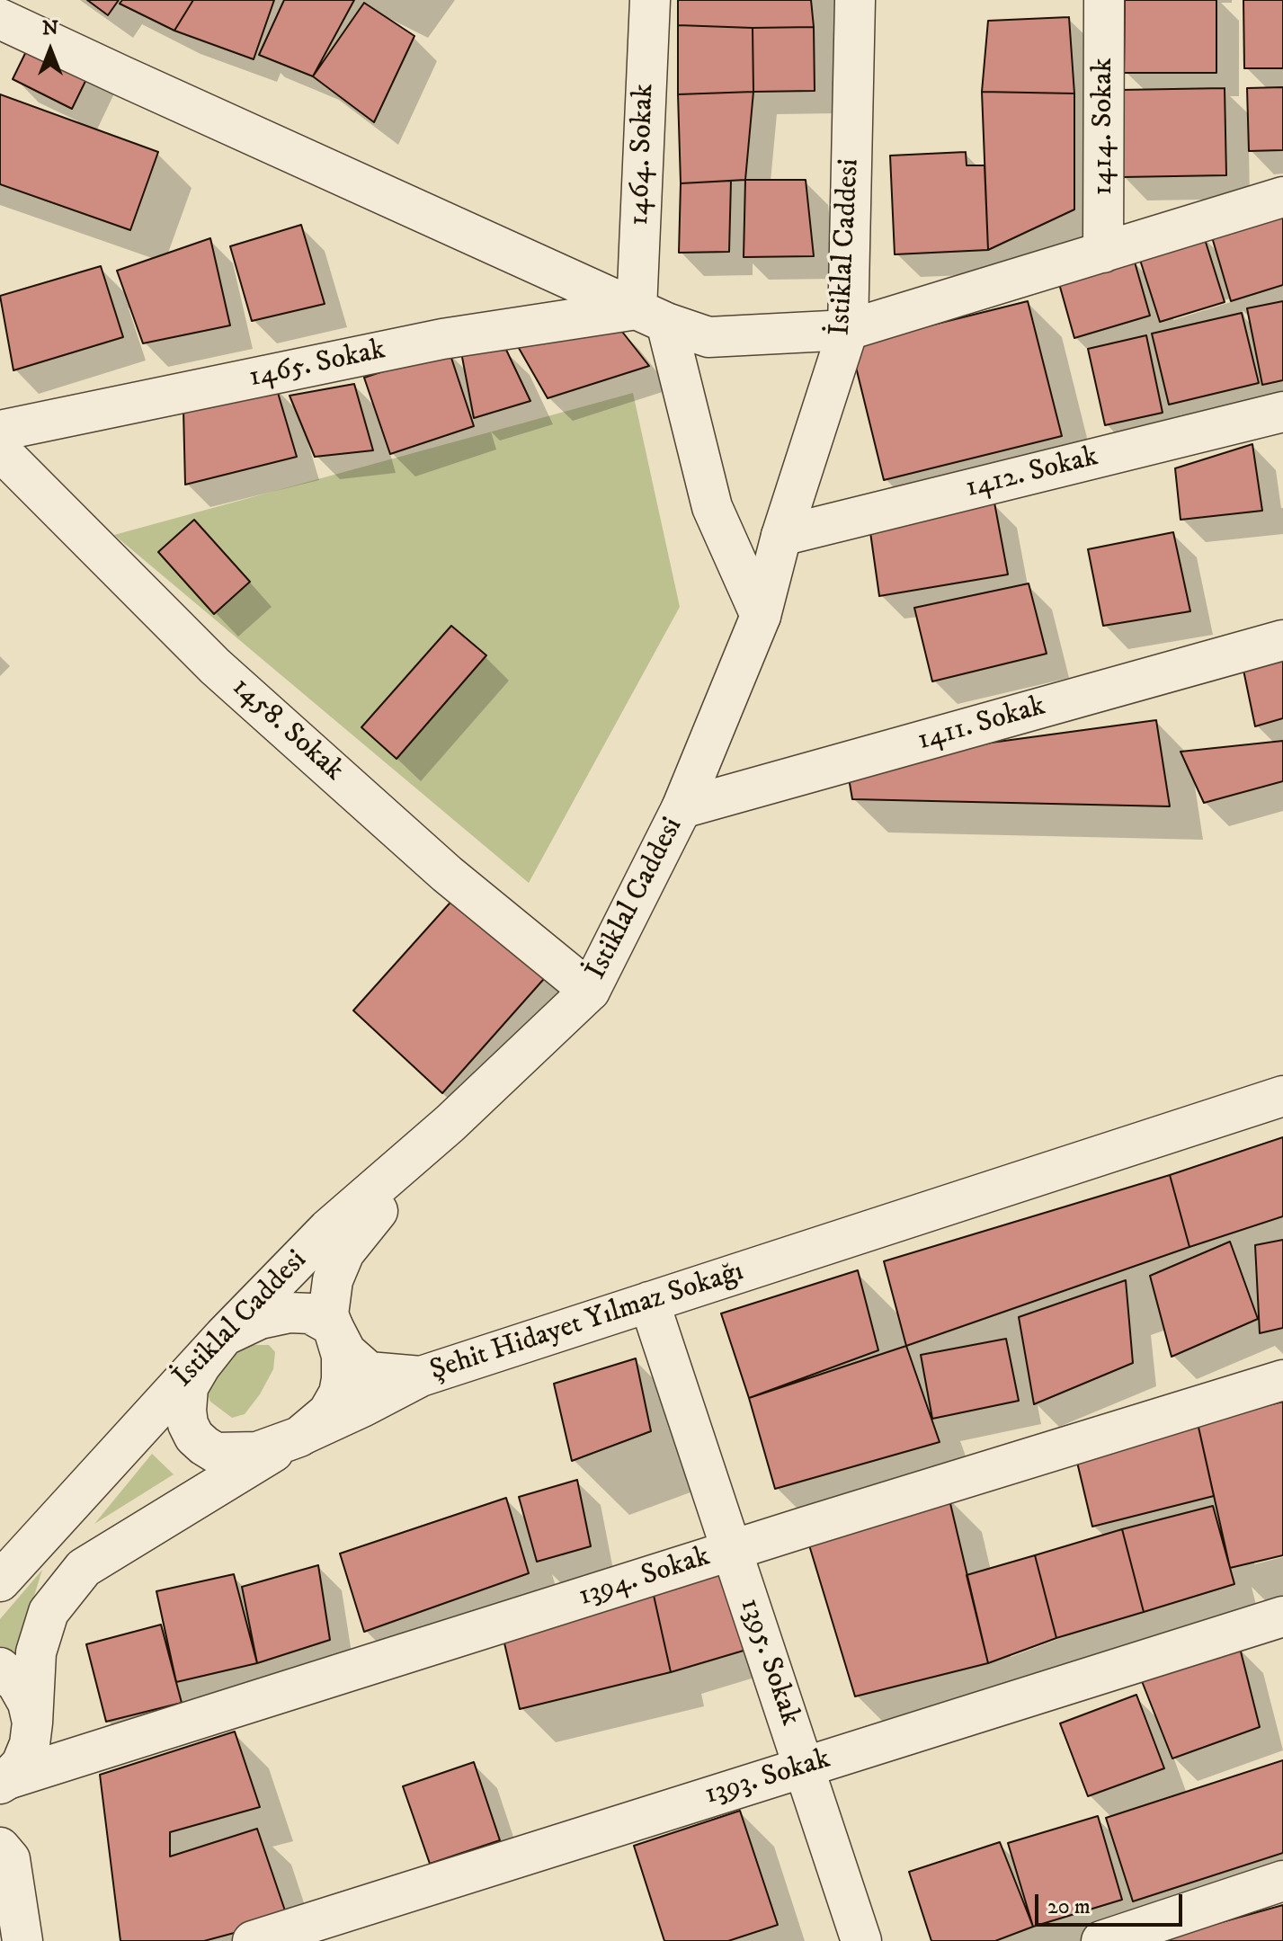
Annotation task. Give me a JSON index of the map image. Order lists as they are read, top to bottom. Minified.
{"streets":{"street":["1414. Sokak","1464. Sokak","İstiklal Caddesi","1465. Sokak","1412. Sokak","1411. Sokak","1458. Sokak","Şehit Hidayet Yılmaz Sokağı","1394. Sokak","1395. Sokak","1393. Sokak"]},"crossings":[["1464. Sokak","İstiklal Caddesi"],["1464. Sokak","1465. Sokak"],["İstiklal Caddesi","1412. Sokak"],["İstiklal Caddesi","1411. Sokak"],["İstiklal Caddesi","1458. Sokak"],["İstiklal Caddesi","Şehit Hidayet Yılmaz Sokağı"],["Şehit Hidayet Yılmaz Sokağı","1394. Sokak"],["Şehit Hidayet Yılmaz Sokağı","1395. Sokak"],["1394. Sokak","1395. Sokak"],["1395. Sokak","1393. Sokak"]],"scale_bar":"20 m","north":"top"}
